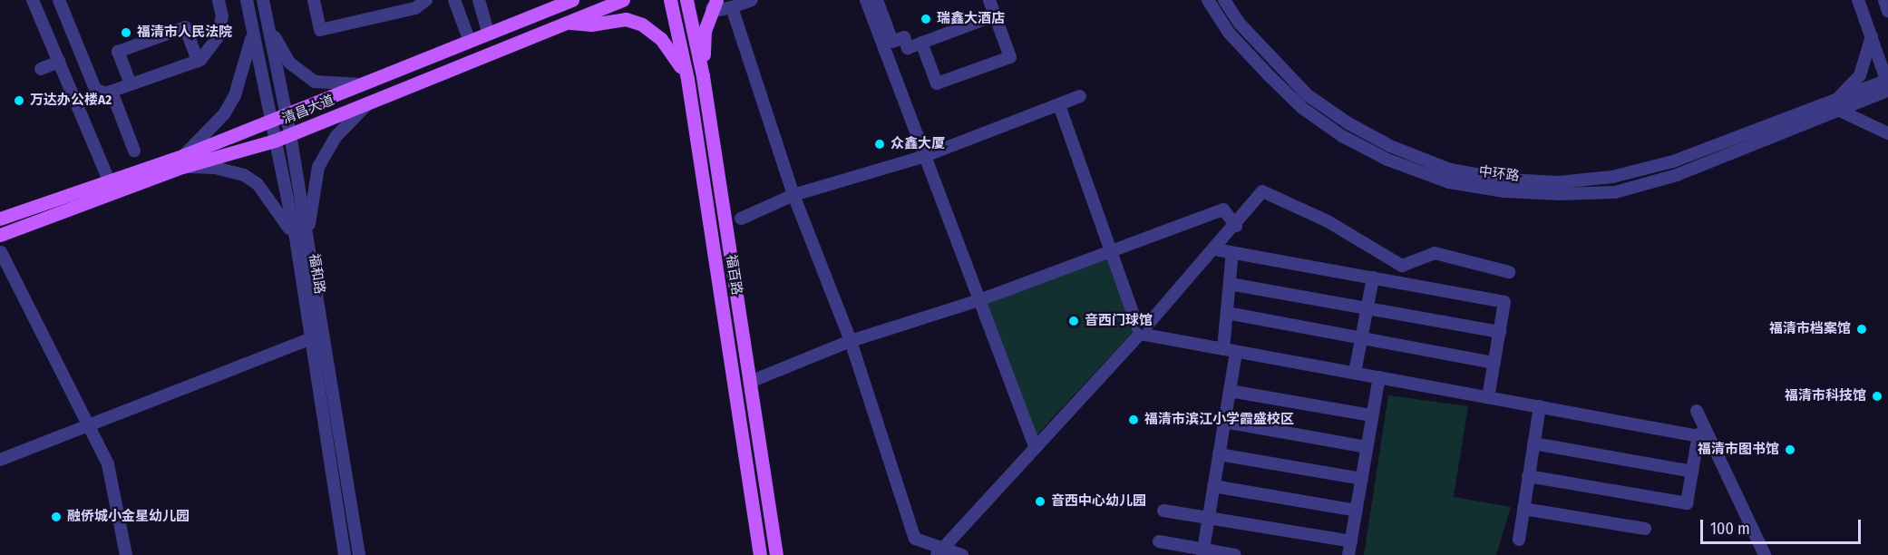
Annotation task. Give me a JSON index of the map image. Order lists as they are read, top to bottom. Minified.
{"streets":{"main road":["清昌大道","福百路"],"street":["中环路","福和路"]},"crossings":[["清昌大道","福和路"]],"places":["瑞鑫大酒店","福清市人民法院","万达办公楼A2","众鑫大厦","音西门球馆","福清市档案馆","福清市科技馆","福清市滨江小学霞盛校区","福清市图书馆","音西中心幼儿园","融侨城小金星幼儿园"],"scale_bar":"100 m"}
